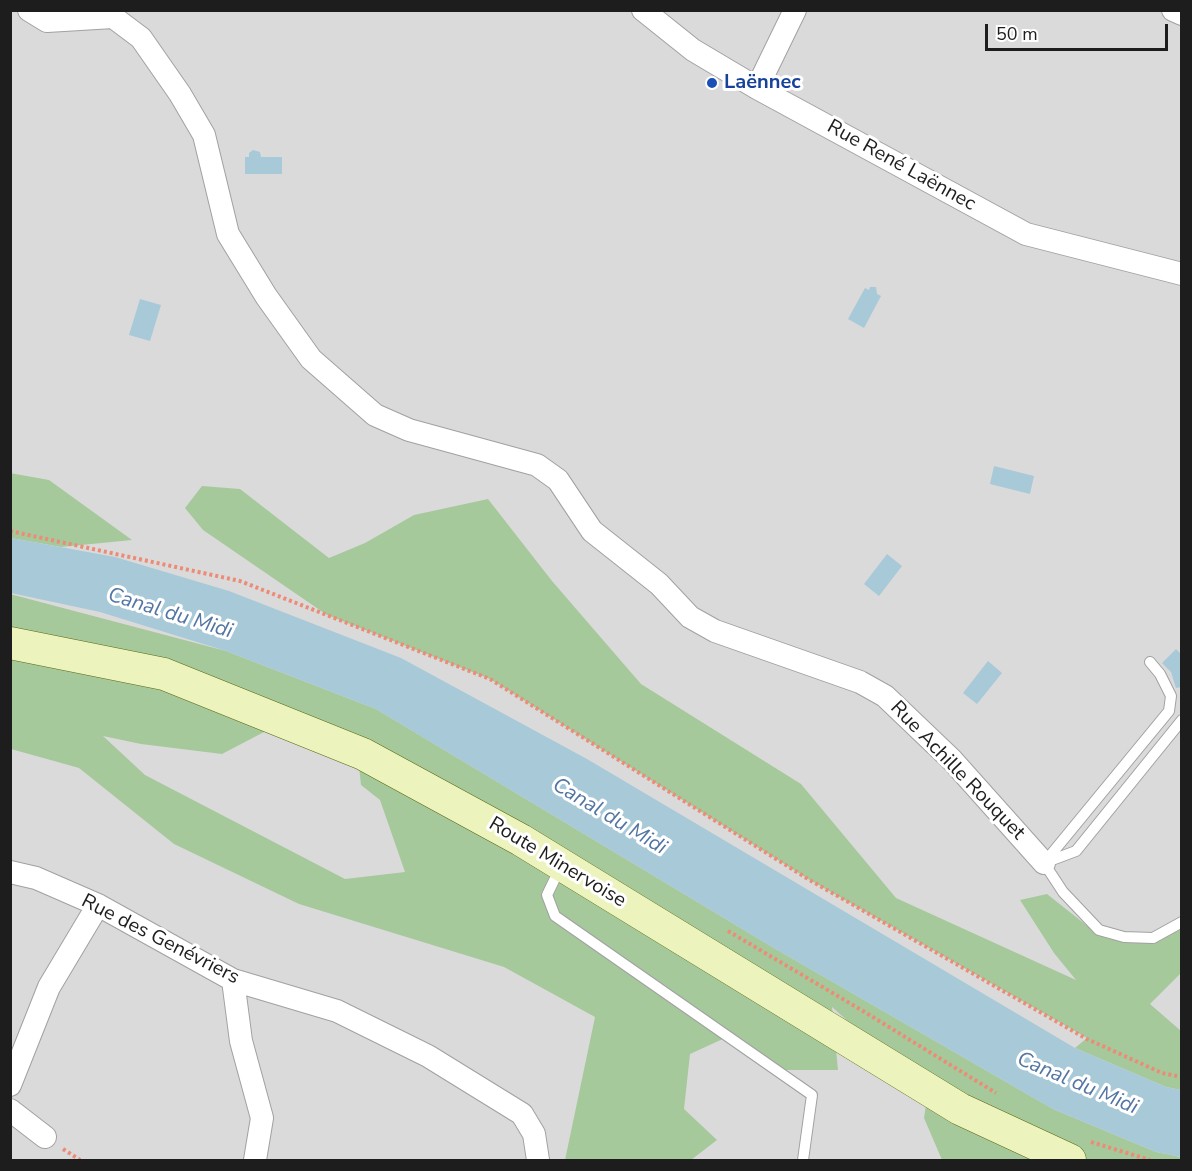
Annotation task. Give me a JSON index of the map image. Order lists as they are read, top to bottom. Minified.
{"streets":{"main road":["Route Minervoise"],"street":["Rue René Laënnec","Rue Achille Rouquet","Rue des Genévriers"]},"water":["Canal du Midi"],"places":["Laënnec"],"scale_bar":"50 m"}
